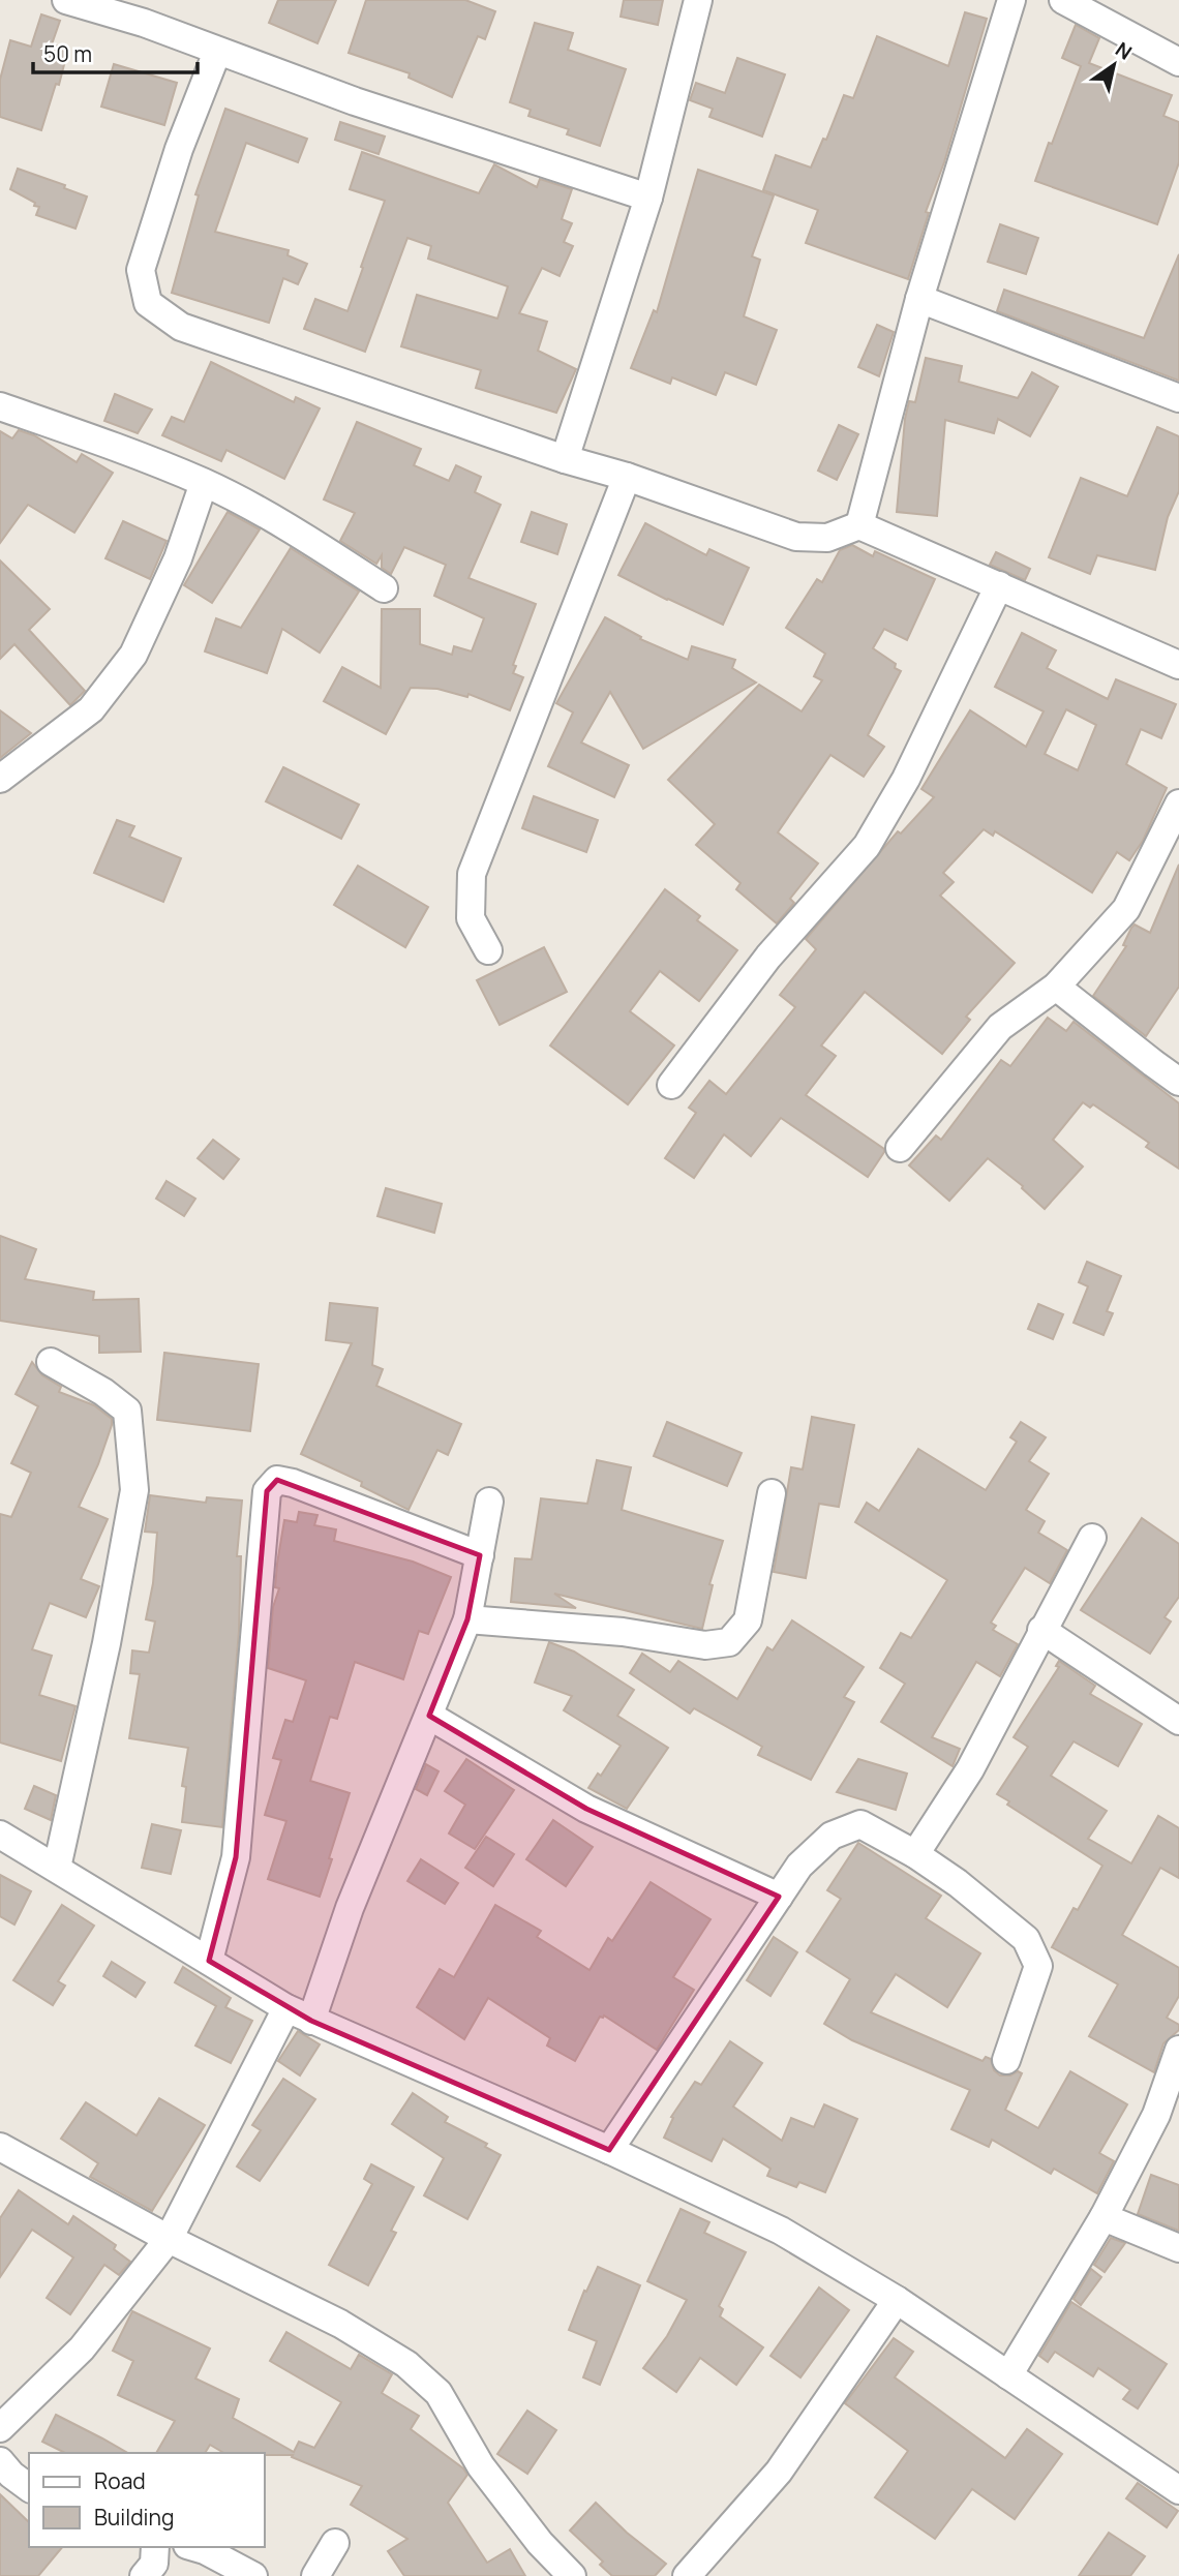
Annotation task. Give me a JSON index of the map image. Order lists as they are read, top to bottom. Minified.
{"legend":["Road","Building"],"scale_bar":"50 m","north":"top right"}
